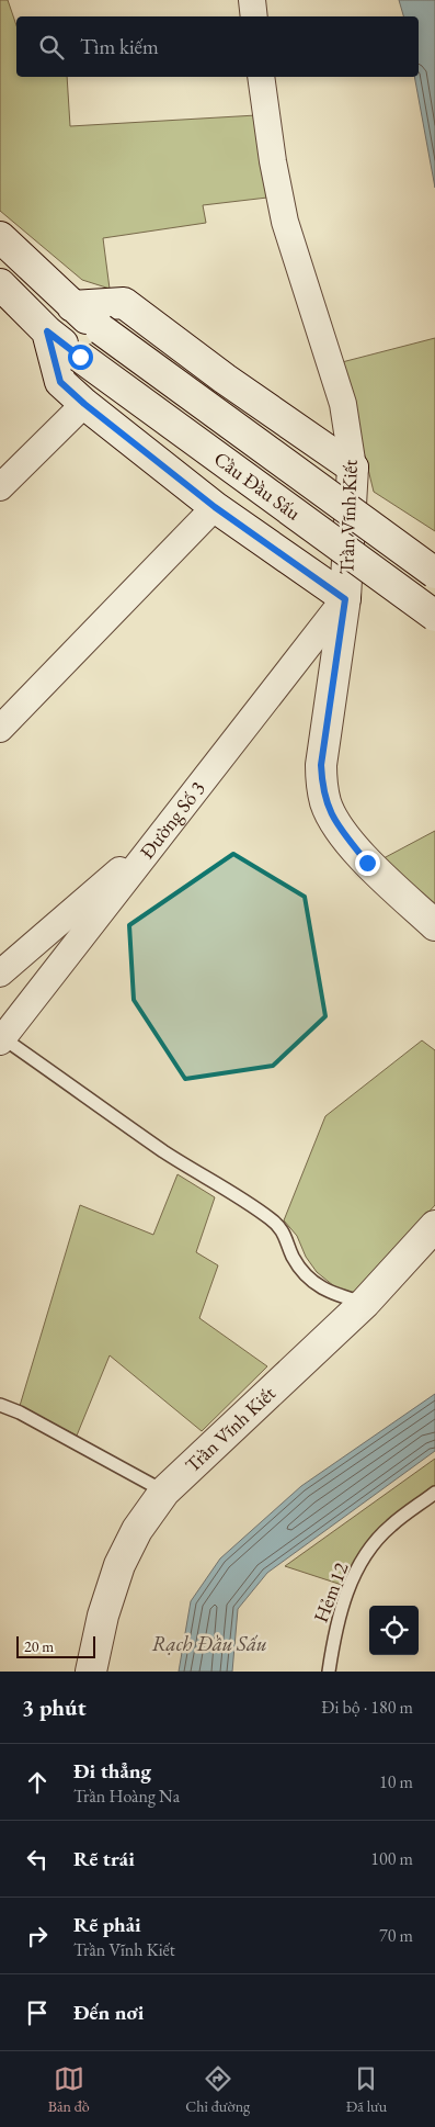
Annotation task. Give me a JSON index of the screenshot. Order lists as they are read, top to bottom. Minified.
{"streets":{"main road":["Cầu Đầu Sấu","Trần Vĩnh Kiết"],"street":["Đường Số 3"],"lane":["Hẻm 12"]},"crossings":[["Trần Vĩnh Kiết","Đường Số 3"]],"water":["Rạch Đầu Sấu"],"scale_bar":"20 m","page":{"search":"Tìm kiếm","scale":"20 m","heading":["3 phút","Đi bộ · 180 m"],"list":[["Đi thẳng","Trần Hoàng Na","10 m"],["Rẽ trái","100 m"],["Rẽ phải","Trần Vĩnh Kiết","70 m"],"Đến nơi"],"nav":["Bản đồ","Chỉ đường","Đã lưu"]}}
